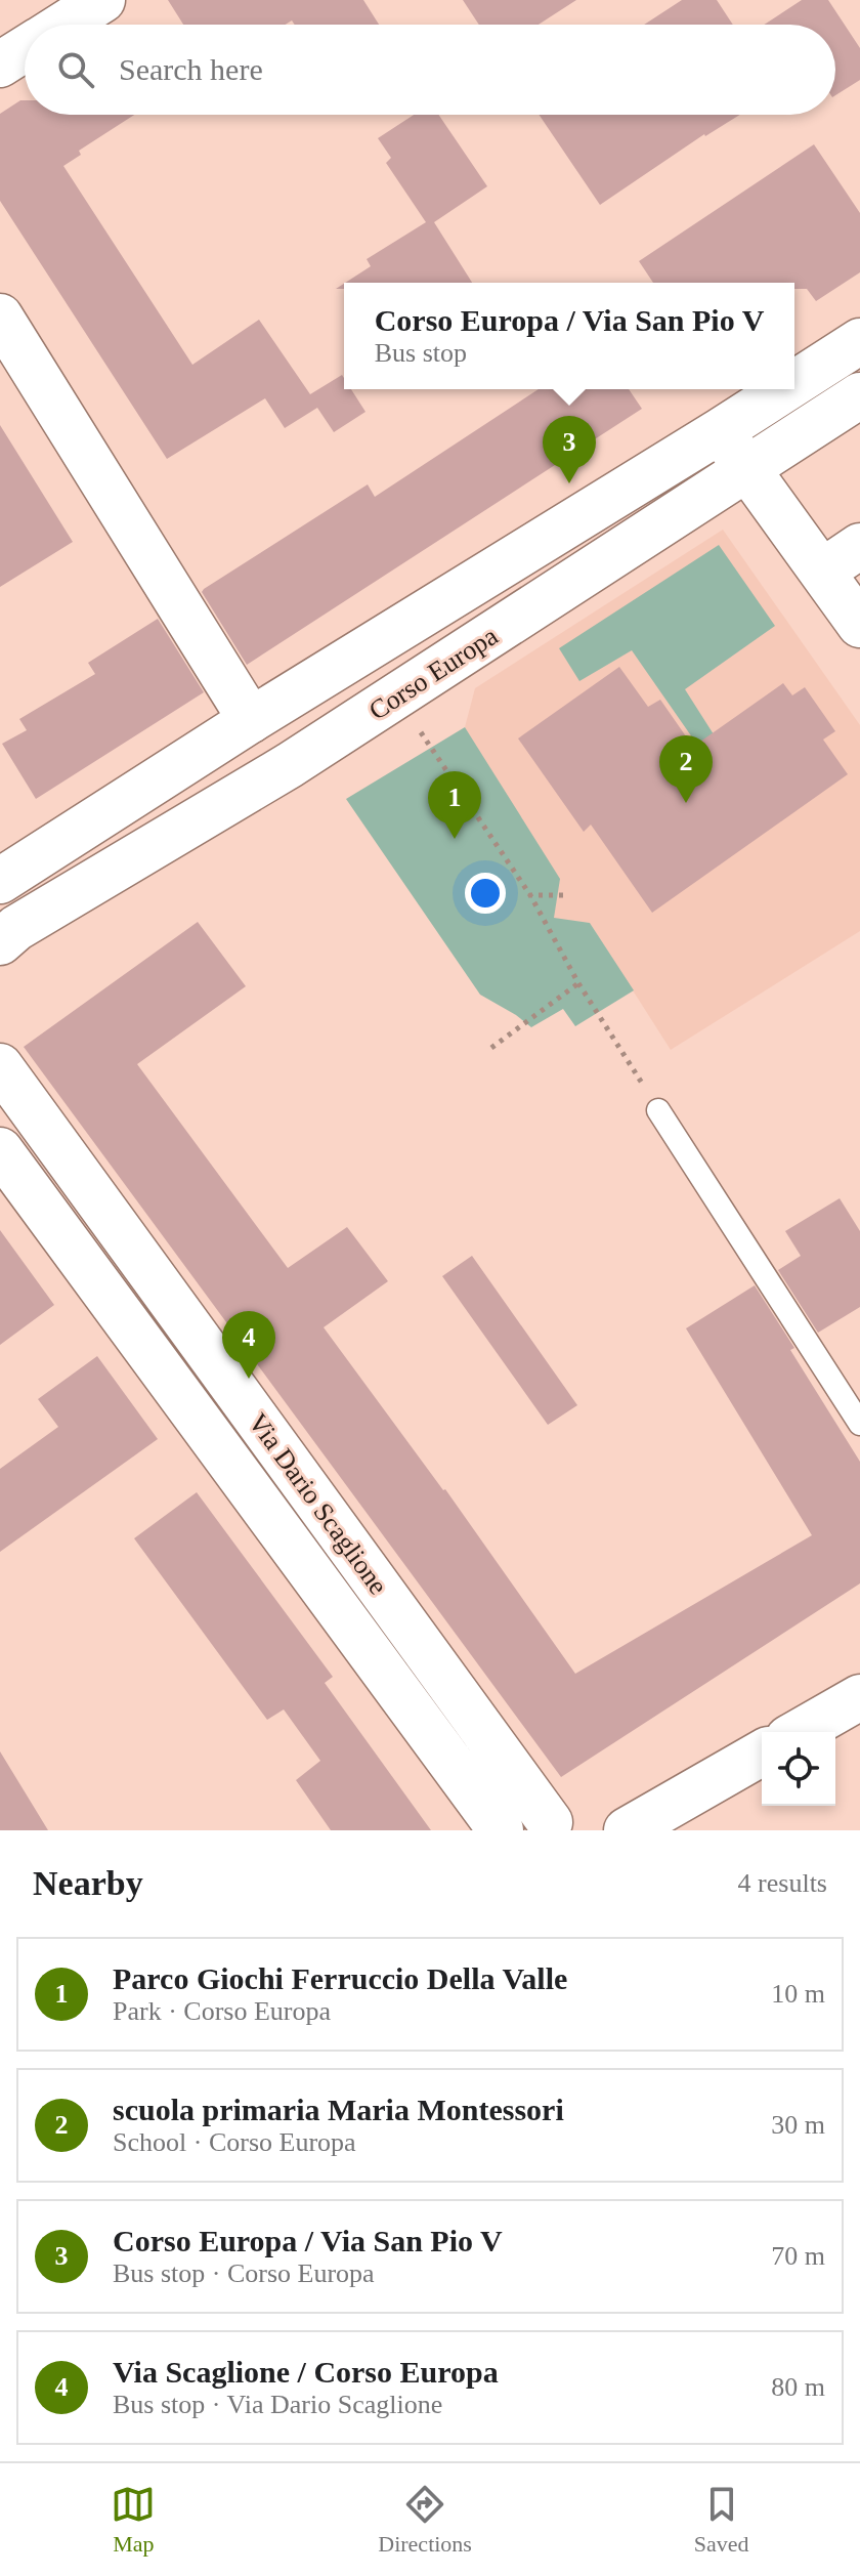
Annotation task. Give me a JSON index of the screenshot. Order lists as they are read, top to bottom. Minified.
{"streets":{"street":["Corso Europa","Via Dario Scaglione"]},"page":{"search":"Search here","popup":["Corso Europa / Via San Pio V","Bus stop"],"pins":["3","2","1","4"],"heading":["Nearby","4 results"],"list":[{"mark":"1","name":"Parco Giochi Ferruccio Della Valle","note":"Park · Corso Europa","value":"10 m"},{"mark":"2","name":"scuola primaria Maria Montessori","note":"School · Corso Europa","value":"30 m"},{"mark":"3","name":"Corso Europa / Via San Pio V","note":"Bus stop · Corso Europa","value":"70 m"},{"mark":"4","name":"Via Scaglione / Corso Europa","note":"Bus stop · Via Dario Scaglione","value":"80 m"}],"nav":["Map","Directions","Saved"]}}
